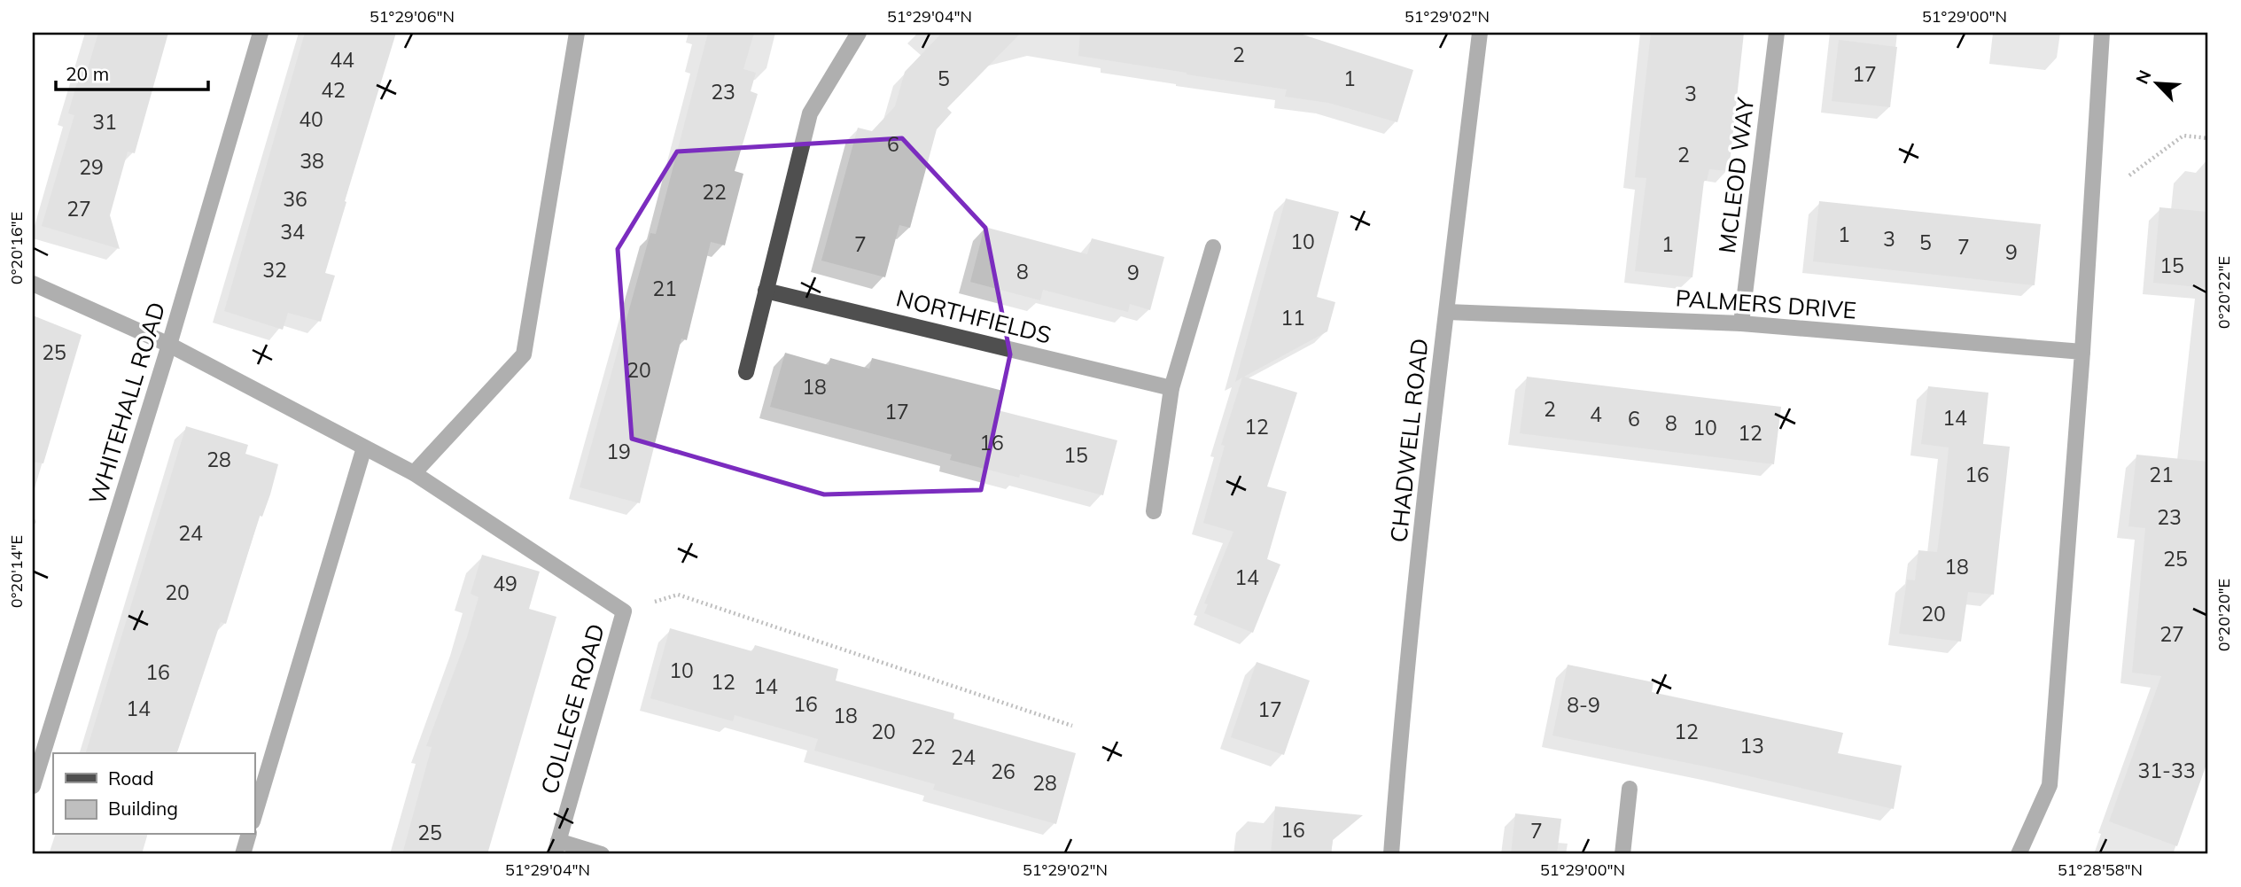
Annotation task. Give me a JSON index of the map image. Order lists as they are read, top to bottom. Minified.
{"streets":{"street":["MCLEOD WAY","PALMERS DRIVE","NORTHFIELDS","WHITEHALL ROAD","CHADWELL ROAD","COLLEGE ROAD"]},"crossings":[["MCLEOD WAY","PALMERS DRIVE"],["PALMERS DRIVE","CHADWELL ROAD"]],"house_numbers":["2","44","17","5","1","42","23","3","40","31","6","2","38","29","22","36","27","34","1","3","10","5","7","1","7","9","15","32","8","9","21","11","25","20","18","2","17","4","14","6","8","12","10","12","16","19","15","28","16","21","23","24","25","18","14","49","20","20","27","10","16","12","14","16","8-9","14","17","18","20","12","13","22","24","31-33","26","28","16","7","25"],"legend":["Road","Building"],"scale_bar":"20 m","north":"top left","coordinates":["51°29'06\"N","51°29'04\"N","51°29'02\"N","51°29'00\"N","0°20'16\"E","0°20'22\"E","0°20'14\"E","0°20'20\"E","51°28'58\"N"]}
